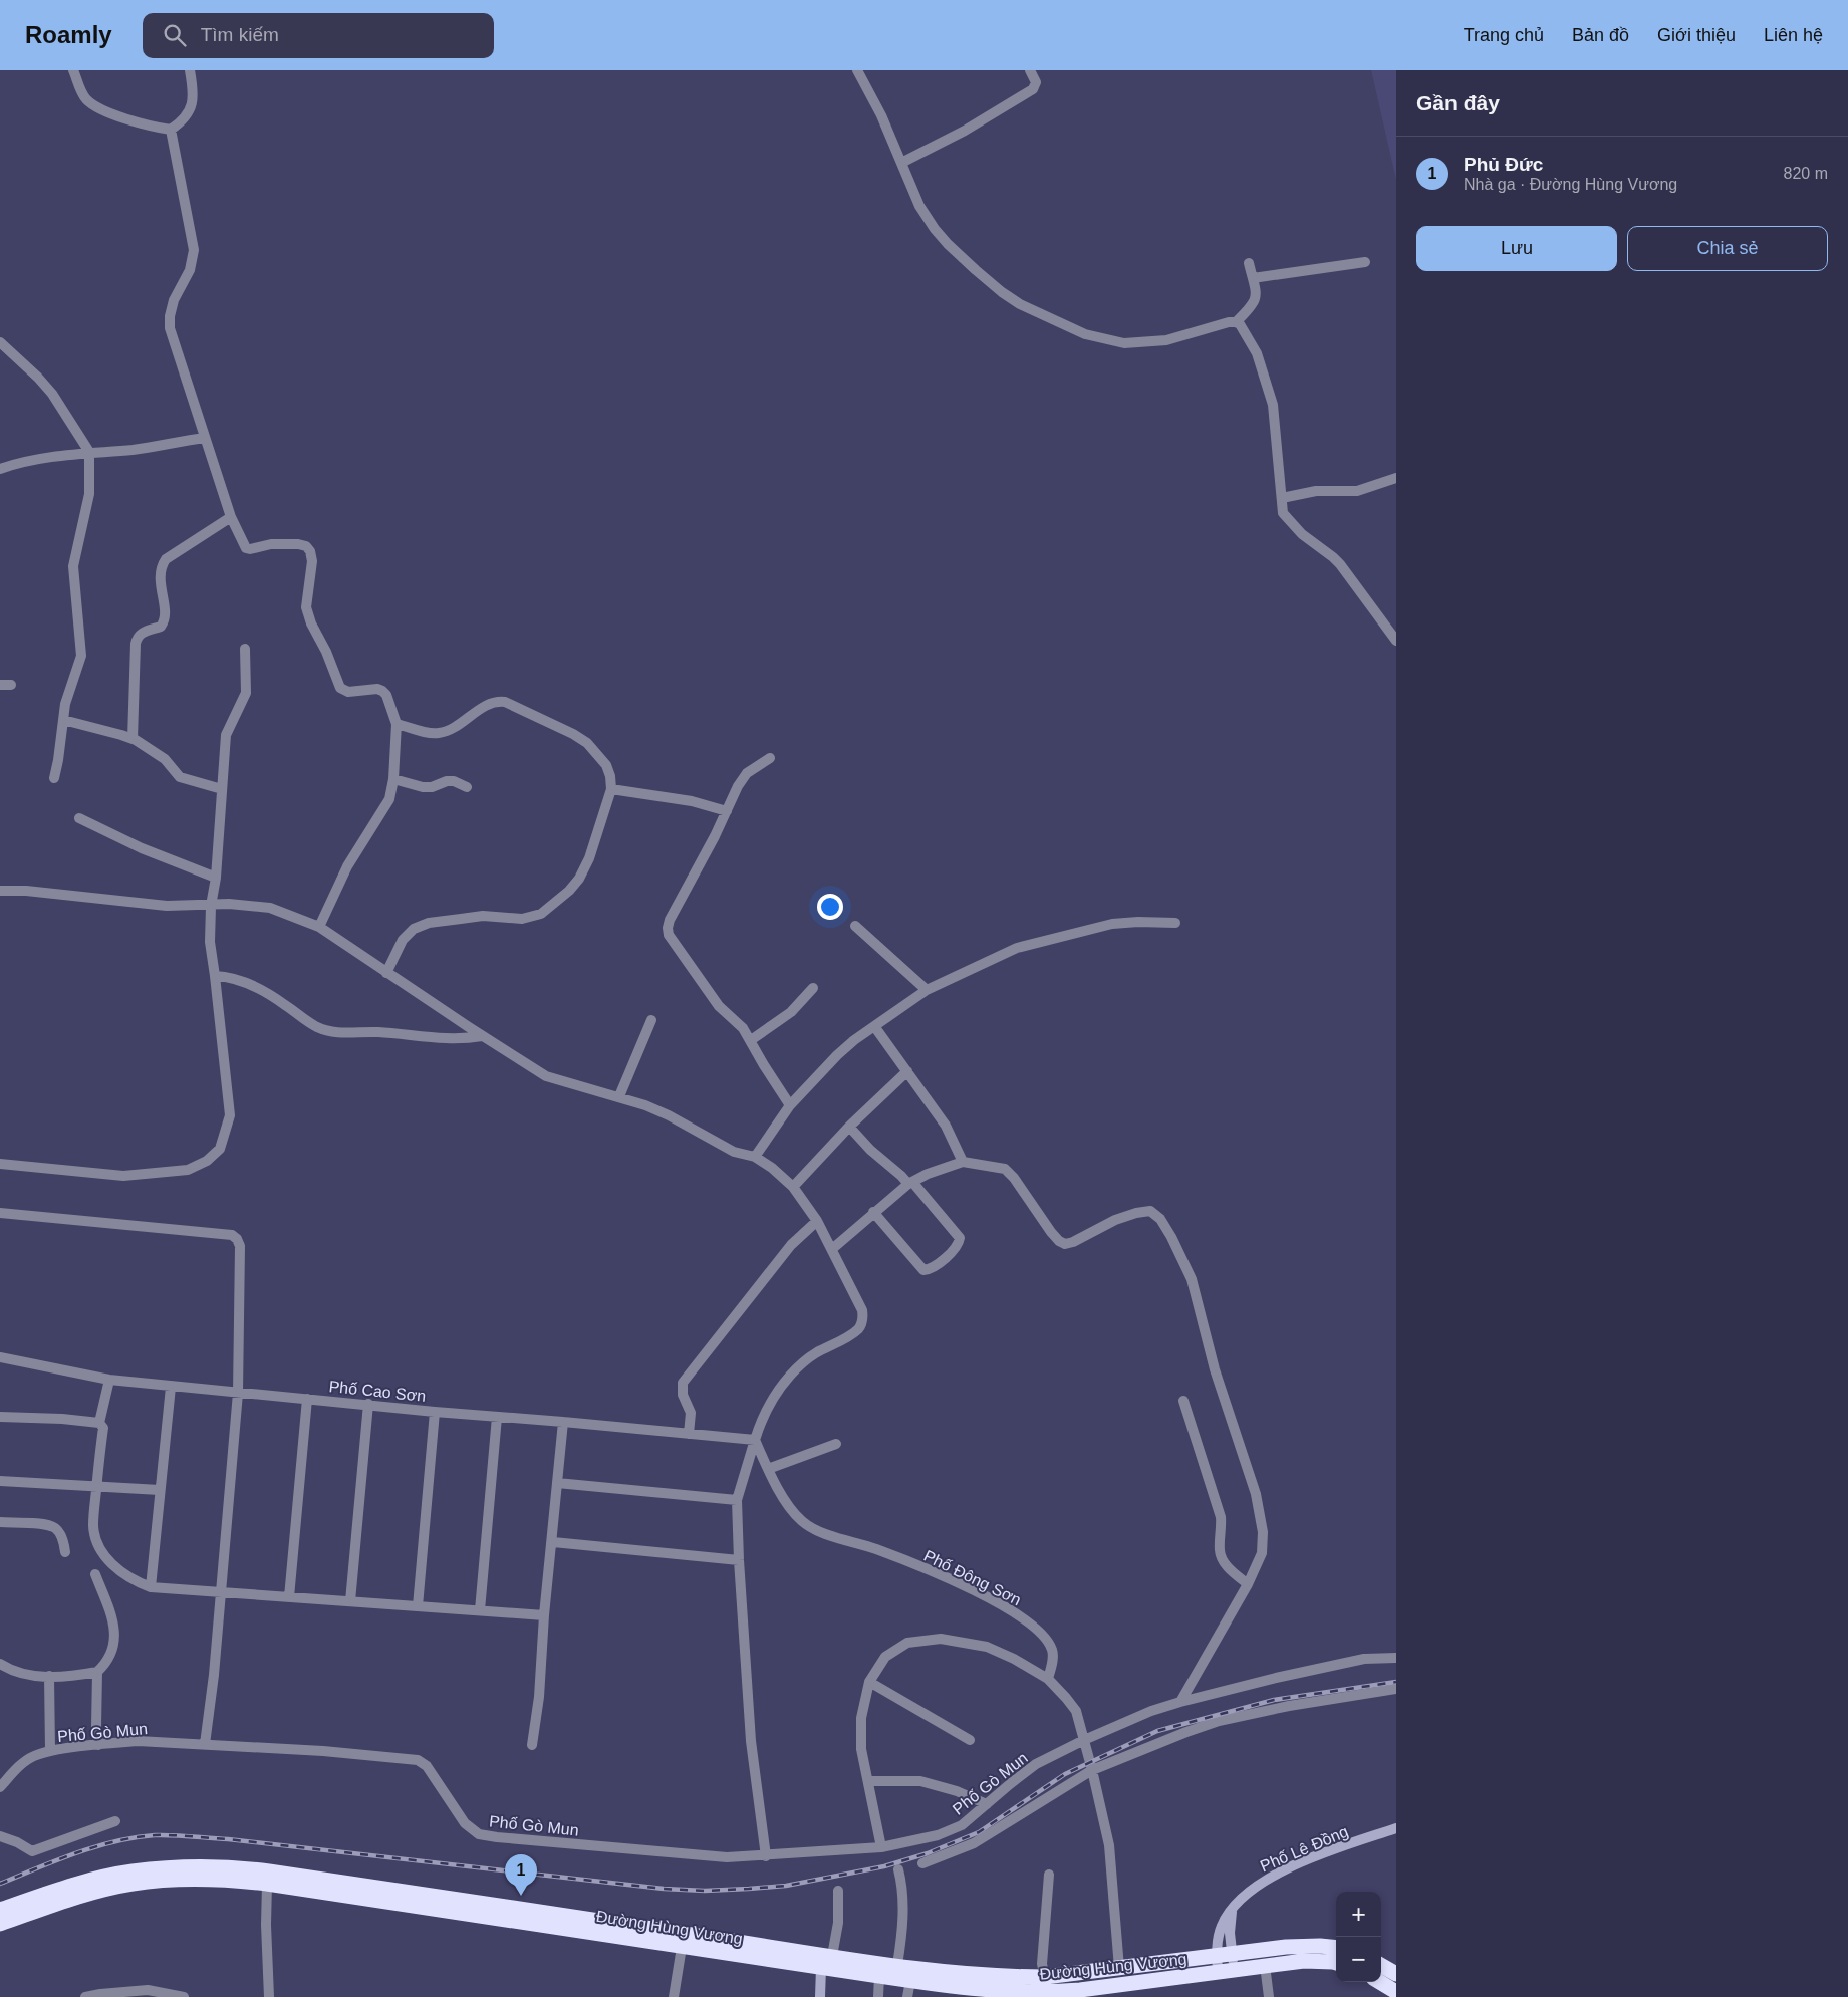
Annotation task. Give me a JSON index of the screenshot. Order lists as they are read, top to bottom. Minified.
{"streets":{"highway":["Đường Hùng Vương"],"street":["Phố Cao Sơn","Phố Đông Sơn","Phố Gò Mun","Phố Lê Đồng"]},"crossings":[["Phố Cao Sơn","Phố Đông Sơn"],["Phố Lê Đồng","Đường Hùng Vương"]],"page":{"header":"Roamly","search":"Tìm kiếm","nav":["Trang chủ","Bản đồ","Giới thiệu","Liên hệ"],"heading":"Gần đây","list":[{"mark":"1","name":"Phủ Đức","note":"Nhà ga · Đường Hùng Vương","value":"820 m"}],"buttons":["Lưu","Chia sẻ"],"pins":"1","map_buttons":["+","−"]}}
